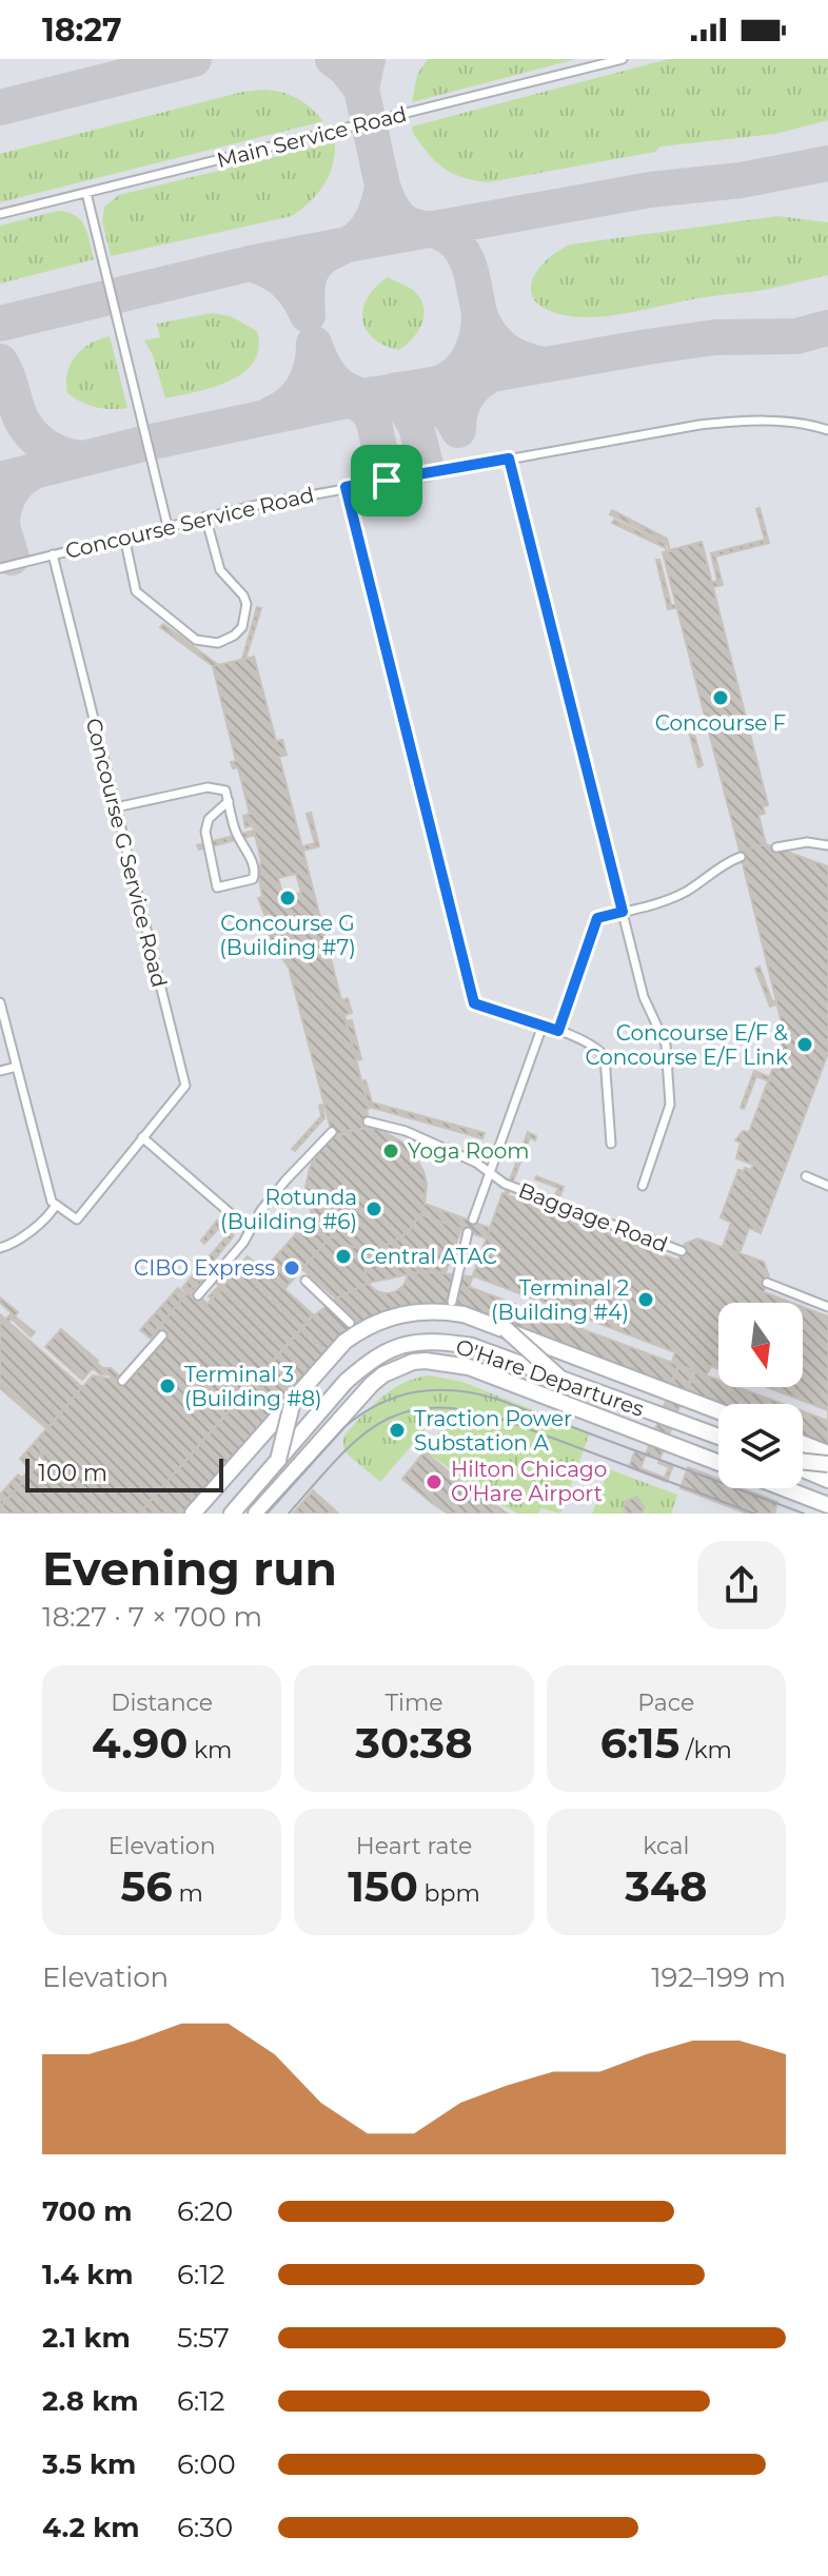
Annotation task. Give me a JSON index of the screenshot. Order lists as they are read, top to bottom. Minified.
{"streets":{"street":["O'Hare Departures"],"lane":["Main Service Road","Concourse Service Road","Concourse G Service Road","Baggage Road"]},"crossings":[["Concourse Service Road","Concourse G Service Road"]],"places":["Concourse F","Concourse G (Building #7)","Concourse E/F & Concourse E/F Link","Yoga Room","Rotunda (Building #6)","Central ATAC","CIBO Express","Terminal 2 (Building #4)","Terminal 3 (Building #8)","Traction Power Substation A","Hilton Chicago O'Hare Airport"],"scale_bar":"100 m","north":"bottom","page":{"status":"18:27","scale":"100 m","heading":["Evening run","18:27 · 7 × 700 m"],"stats":[["Distance","4.90 km"],["Time","30:38"],["Pace","6:15 /km"],["Elevation","56 m"],["Heart rate","150 bpm"],["kcal","348"]],"chart":["Elevation","192–199 m"],"list":[{"name":"700 m","note":"6:20"},{"name":"1.4 km","note":"6:12"},{"name":"2.1 km","note":"5:57"},{"name":"2.8 km","note":"6:12"},{"name":"3.5 km","note":"6:00"},{"name":"4.2 km","note":"6:30"}]}}
